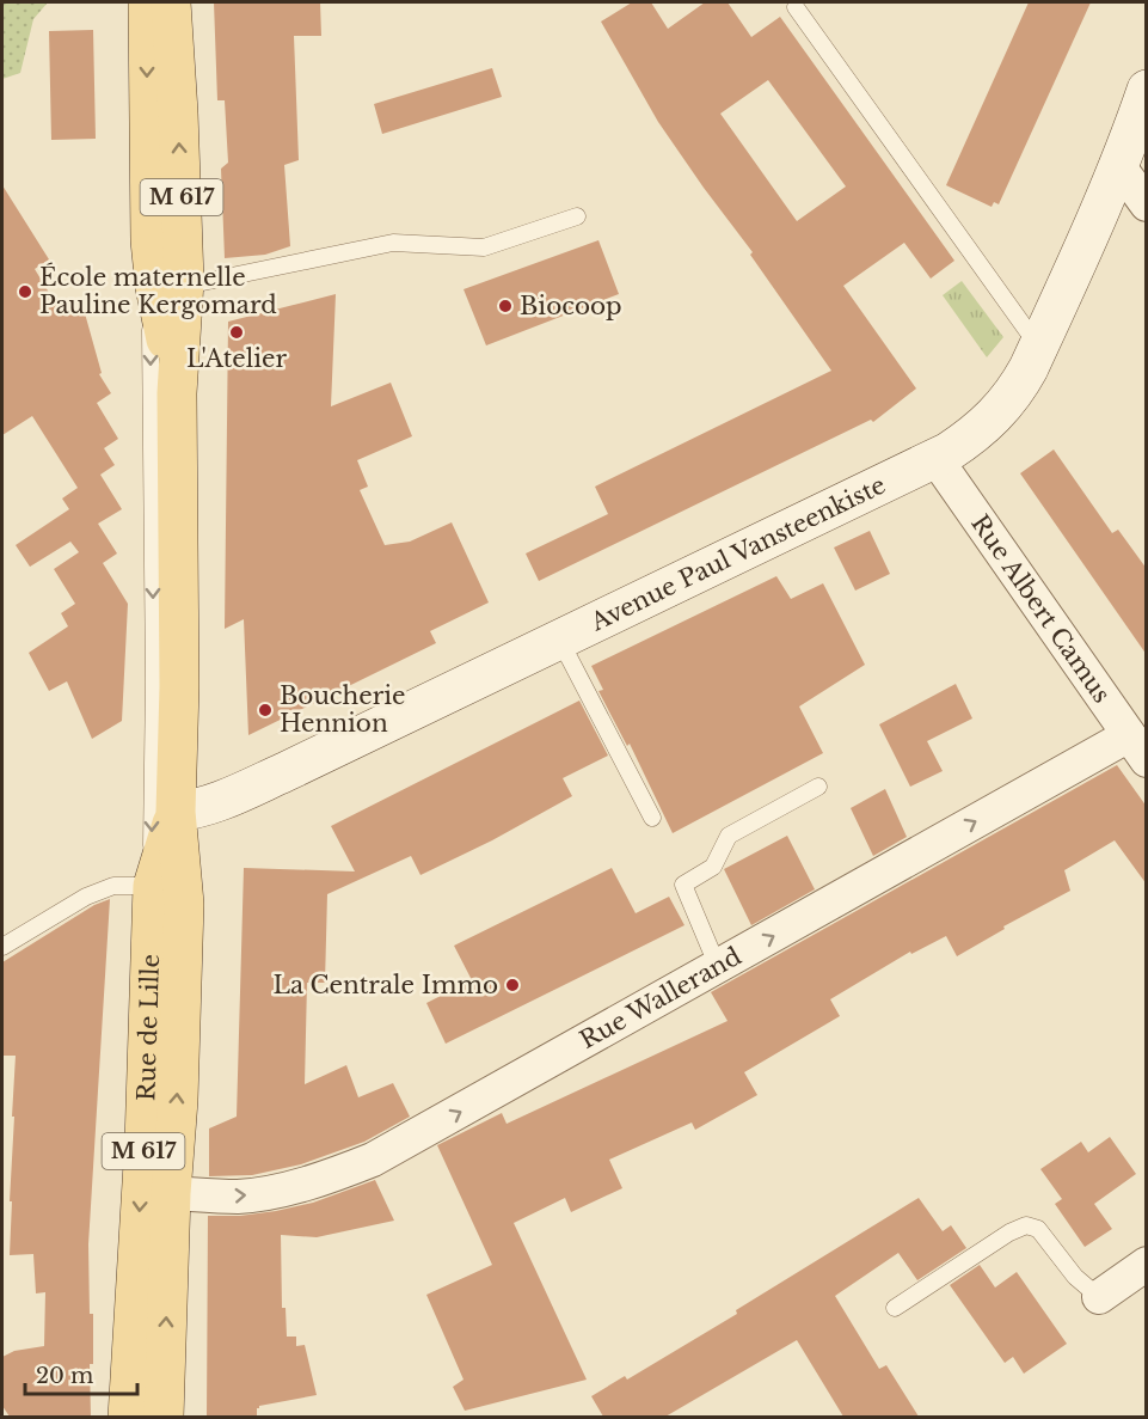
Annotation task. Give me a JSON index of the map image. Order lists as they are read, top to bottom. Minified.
{"streets":{"main road":["M 617","Rue de Lille"],"street":["Avenue Paul Vansteenkiste","Rue Albert Camus","Rue Wallerand"]},"crossings":[["Avenue Paul Vansteenkiste","Rue Albert Camus"],["Avenue Paul Vansteenkiste","Rue de Lille"],["Rue Albert Camus","Rue Wallerand"],["Rue Wallerand","Rue de Lille"]],"one_way":["Rue Wallerand"],"places":["École maternelle Pauline Kergomard","Biocoop","L'Atelier","Boucherie Hennion","La Centrale Immo"],"scale_bar":"20 m"}
